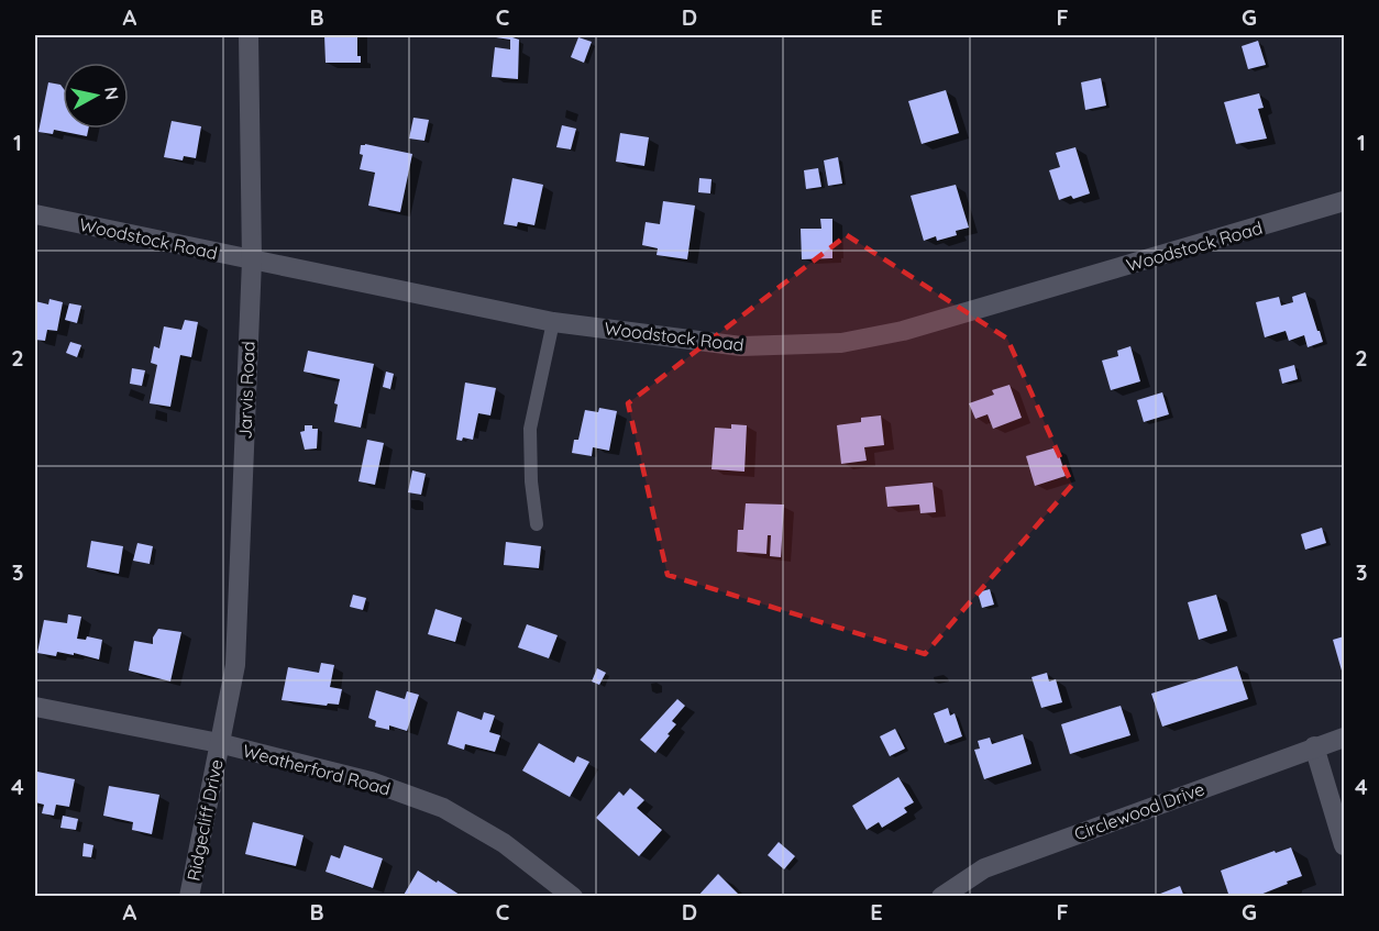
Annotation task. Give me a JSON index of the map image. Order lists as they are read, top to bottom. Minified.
{"streets":{"street":["Woodstock Road","Jarvis Road","Weatherford Road","Circlewood Drive","Ridgecliff Drive"]},"crossings":[["Woodstock Road","Jarvis Road"],["Jarvis Road","Weatherford Road"],["Jarvis Road","Ridgecliff Drive"],["Weatherford Road","Ridgecliff Drive"]],"north":"right","grid":{"columns":["A","B","C","D","E","F","G"],"rows":["1","2","3","4"]}}
